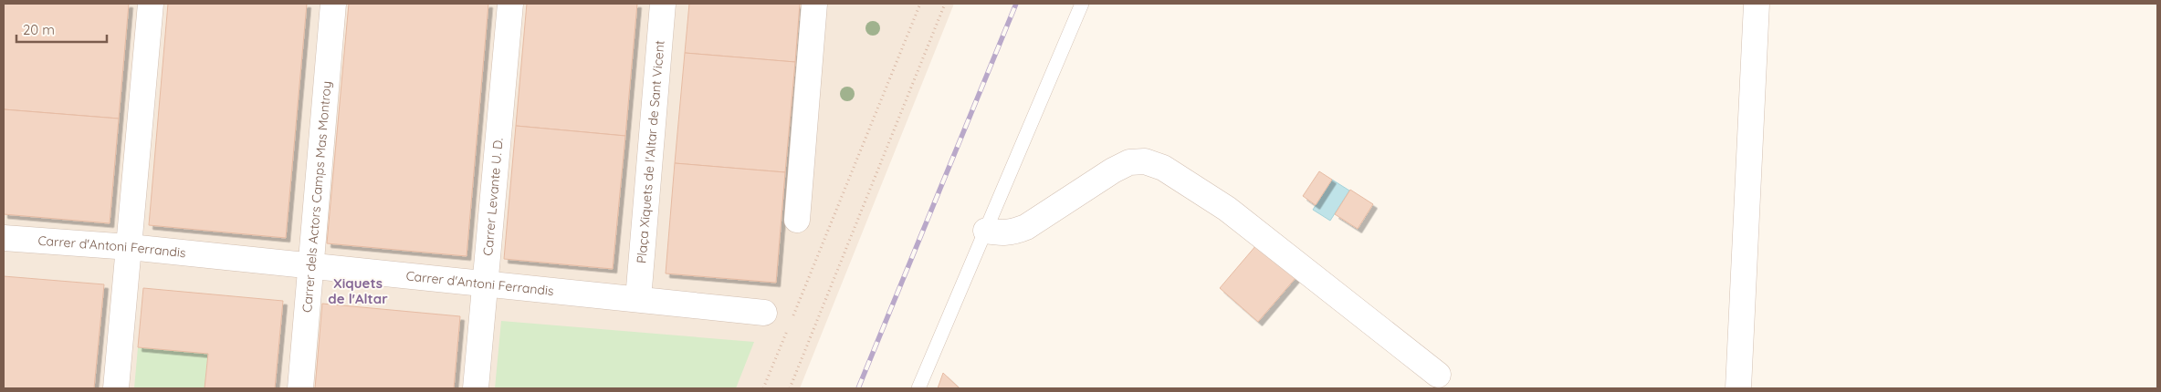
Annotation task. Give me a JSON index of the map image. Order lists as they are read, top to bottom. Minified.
{"streets":{"street":["Plaça Xiquets de l'Altar de Sant Vicent","Carrer dels Actors Camps Mas Montroy","Carrer Levante U. D.","Carrer d'Antoni Ferrandis"]},"crossings":[["Plaça Xiquets de l'Altar de Sant Vicent","Carrer d'Antoni Ferrandis"],["Carrer dels Actors Camps Mas Montroy","Carrer d'Antoni Ferrandis"],["Carrer Levante U. D.","Carrer d'Antoni Ferrandis"]],"districts":["Xiquets de l'Altar"],"scale_bar":"20 m"}
